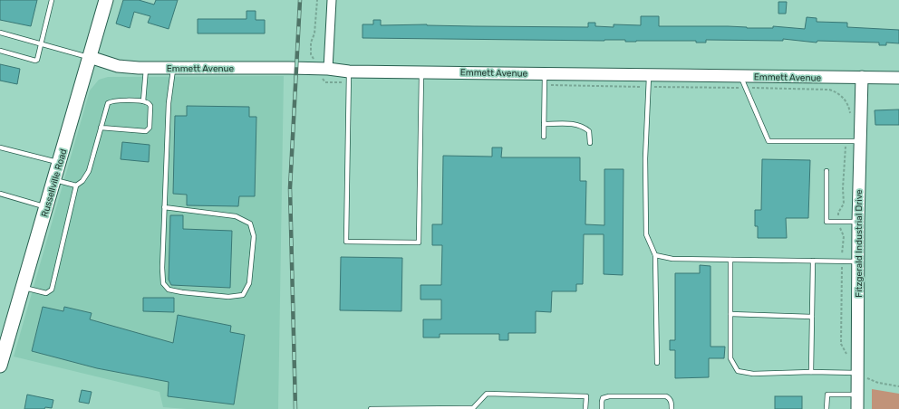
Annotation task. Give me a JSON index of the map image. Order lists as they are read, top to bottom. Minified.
{"streets":{"main road":["Russellville Road"],"street":["Emmett Avenue","Fitzgerald Industrial Drive"]},"crossings":[["Emmett Avenue","Russellville Road"],["Emmett Avenue","Fitzgerald Industrial Drive"]]}
